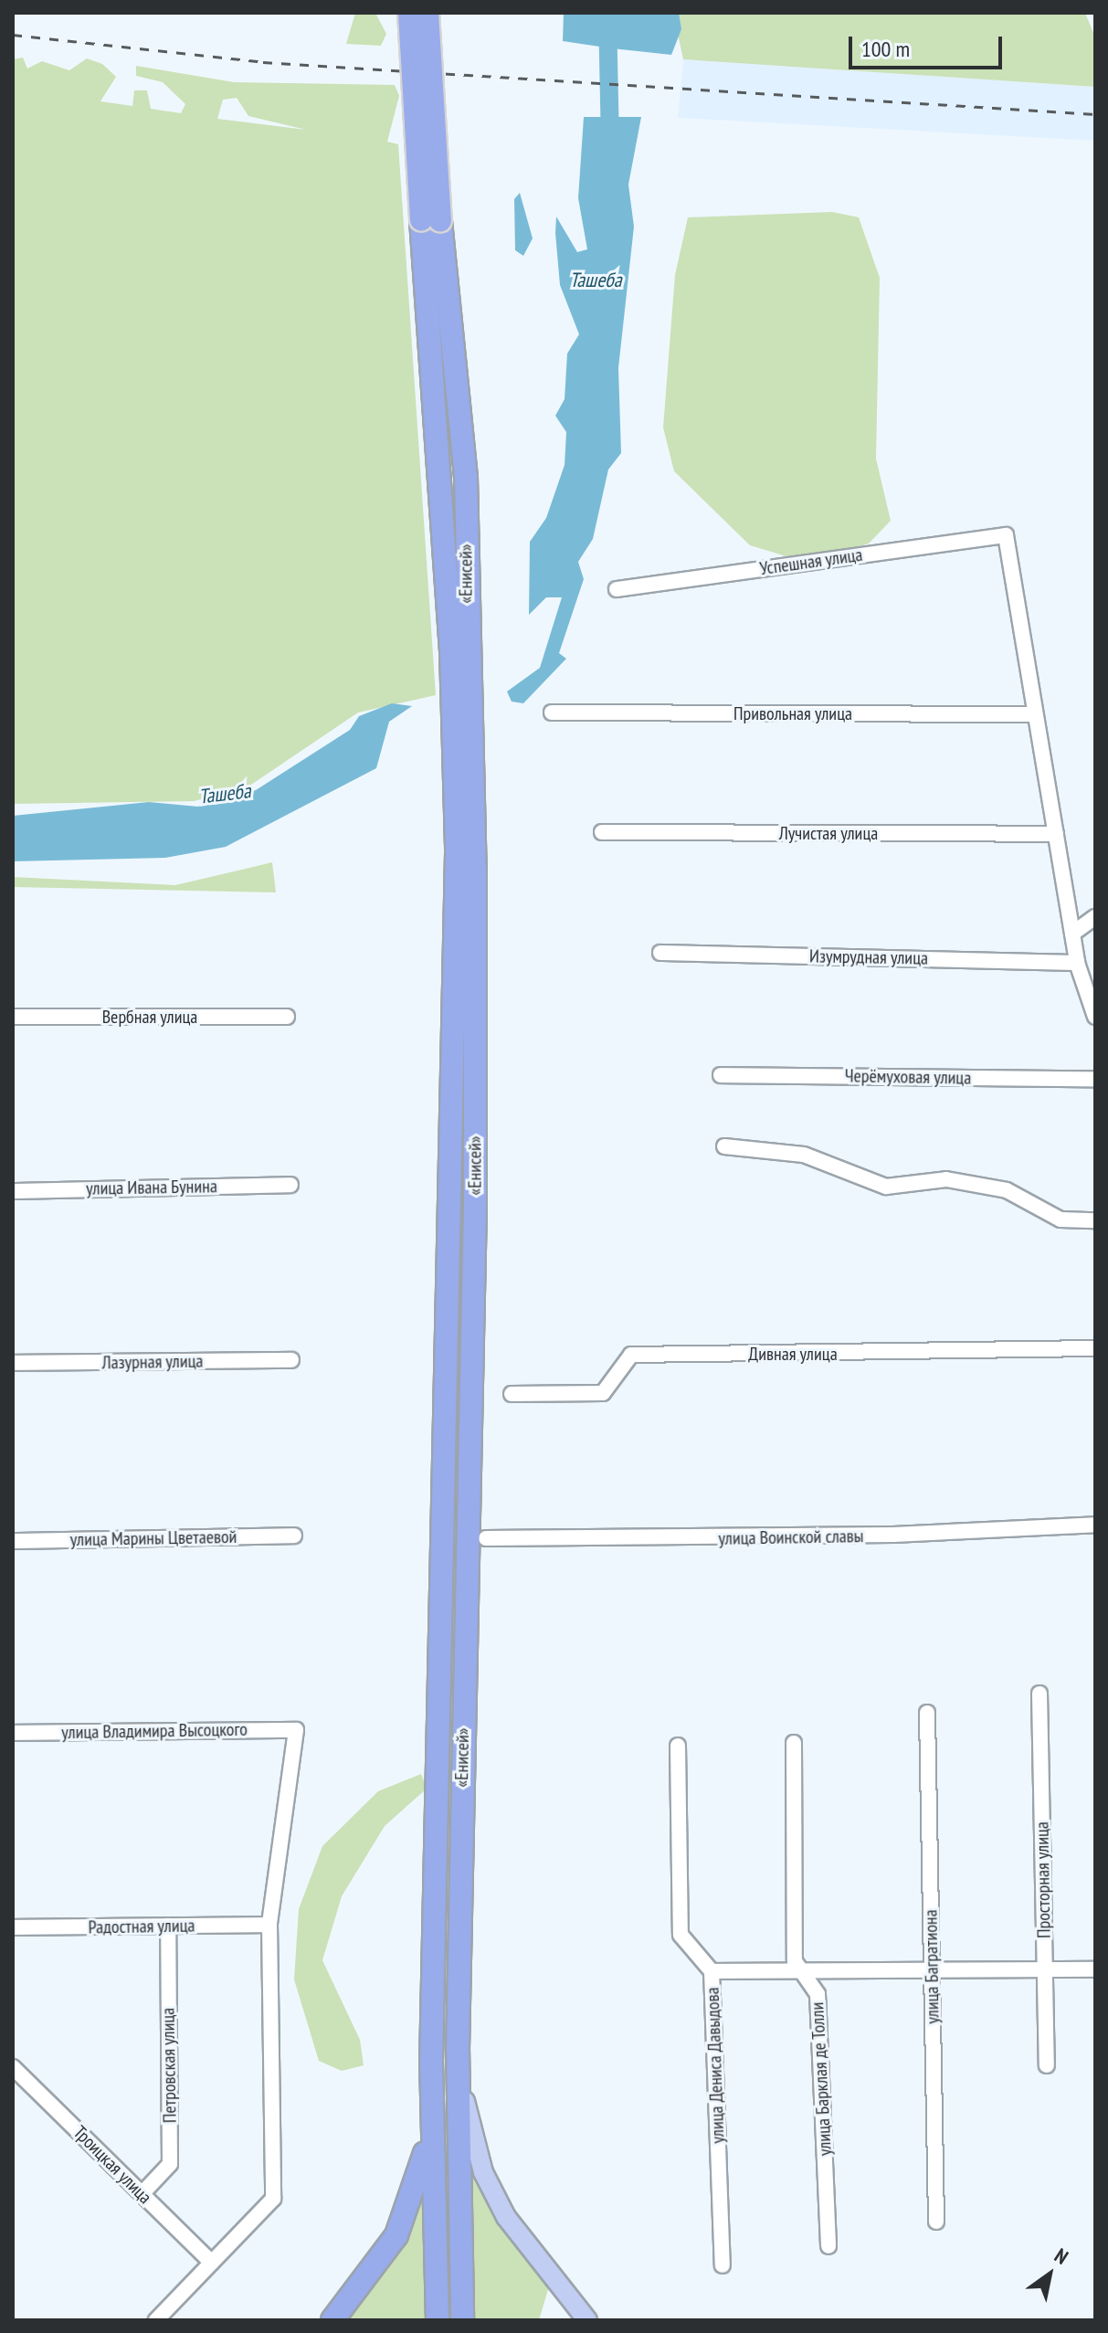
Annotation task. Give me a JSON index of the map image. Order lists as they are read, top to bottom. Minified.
{"streets":{"highway":["«Енисей»"],"street":["Успешная улица","Привольная улица","Лучистая улица","Изумрудная улица","Вербная улица","Черёмуховая улица","улица Ивана Бунина","Дивная улица","Лазурная улица","улица Воинской славы","улица Марины Цветаевой","улица Владимира Высоцкого","Просторная улица","Радостная улица","улица Багратиона","Петровская улица","улица Дениса Давыдова","улица Барклая де Толли","Троицкая улица"]},"crossings":[["Успешная улица","Привольная улица"],["улица Владимира Высоцкого","Радостная улица"],["Радостная улица","Петровская улица"],["Петровская улица","Троицкая улица"]],"water":["Ташеба"],"scale_bar":"100 m","north":"top right"}
